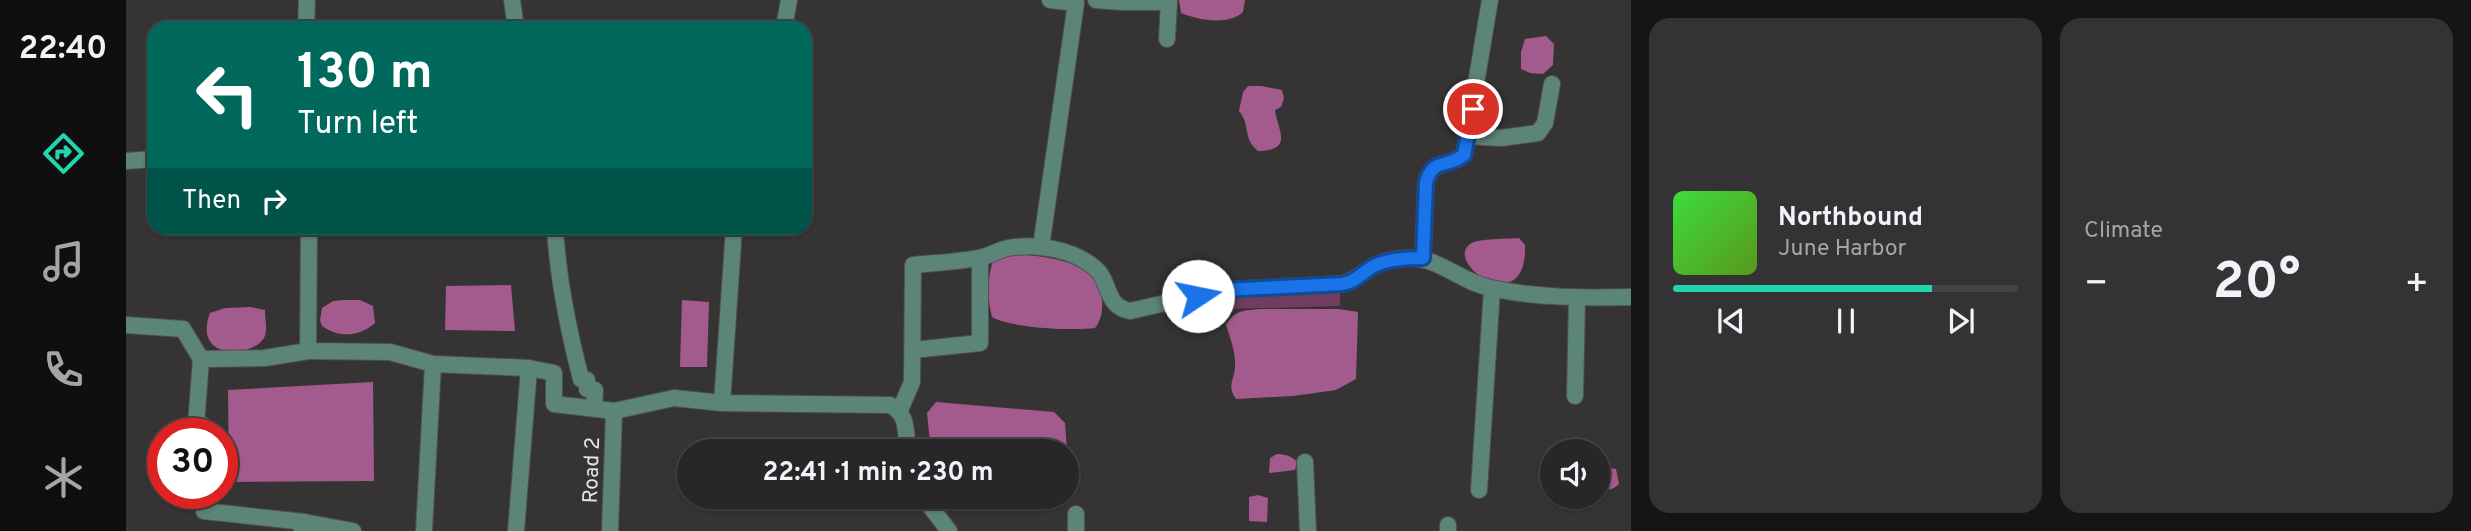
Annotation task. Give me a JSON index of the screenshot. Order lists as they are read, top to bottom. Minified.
{"streets":{"street":["Road 2"]},"page":{"tabs":"22:40","tile":"Climate","turn":["130 m","Turn left"],"then":"Then","song":["Northbound","June Harbor"],"heat":["−","20°","+"],"limit":"30","trip":"22:41 · 1 min · 230 m"}}
